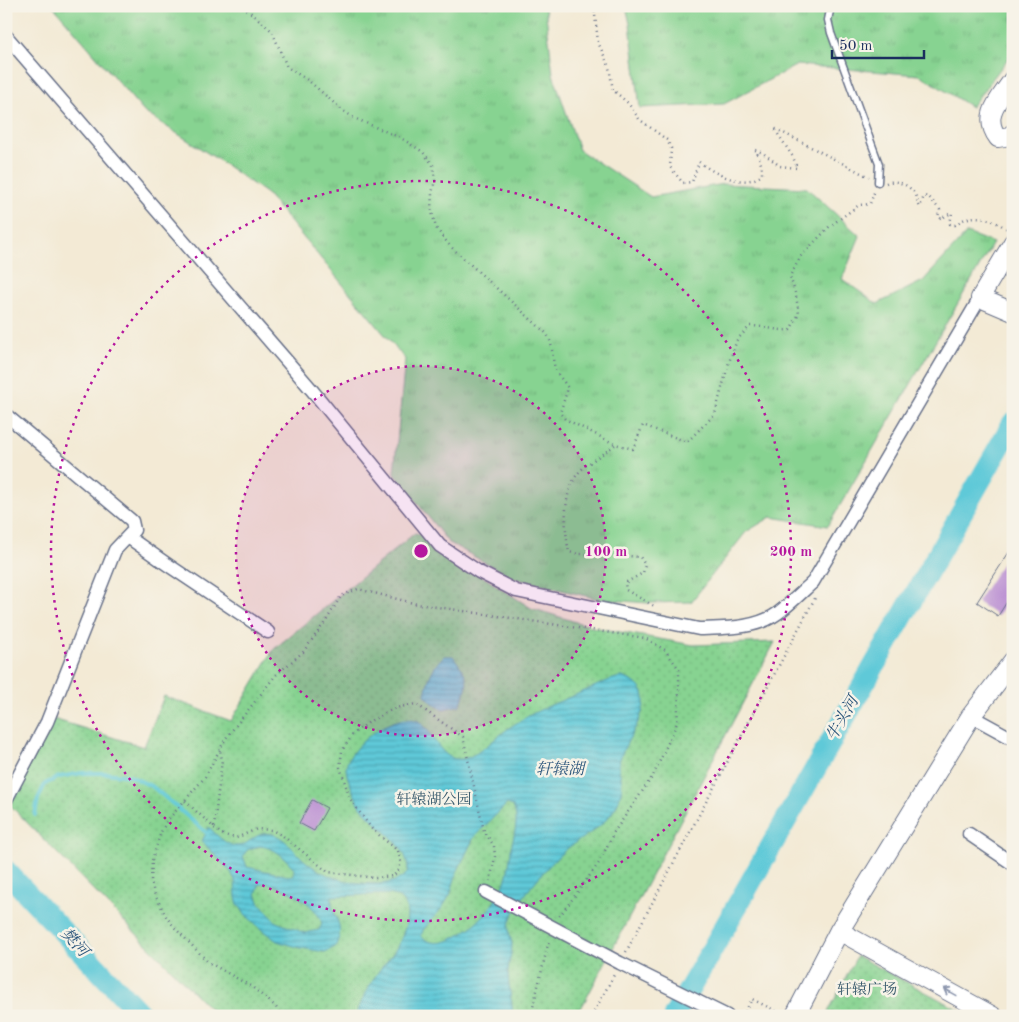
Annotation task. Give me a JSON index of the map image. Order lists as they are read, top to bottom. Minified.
{"water":["牛头河","轩辕湖","樊河"],"parks":["轩辕湖公园","轩辕广场"],"scale_bar":"50 m","rings":["100 m","200 m"]}
